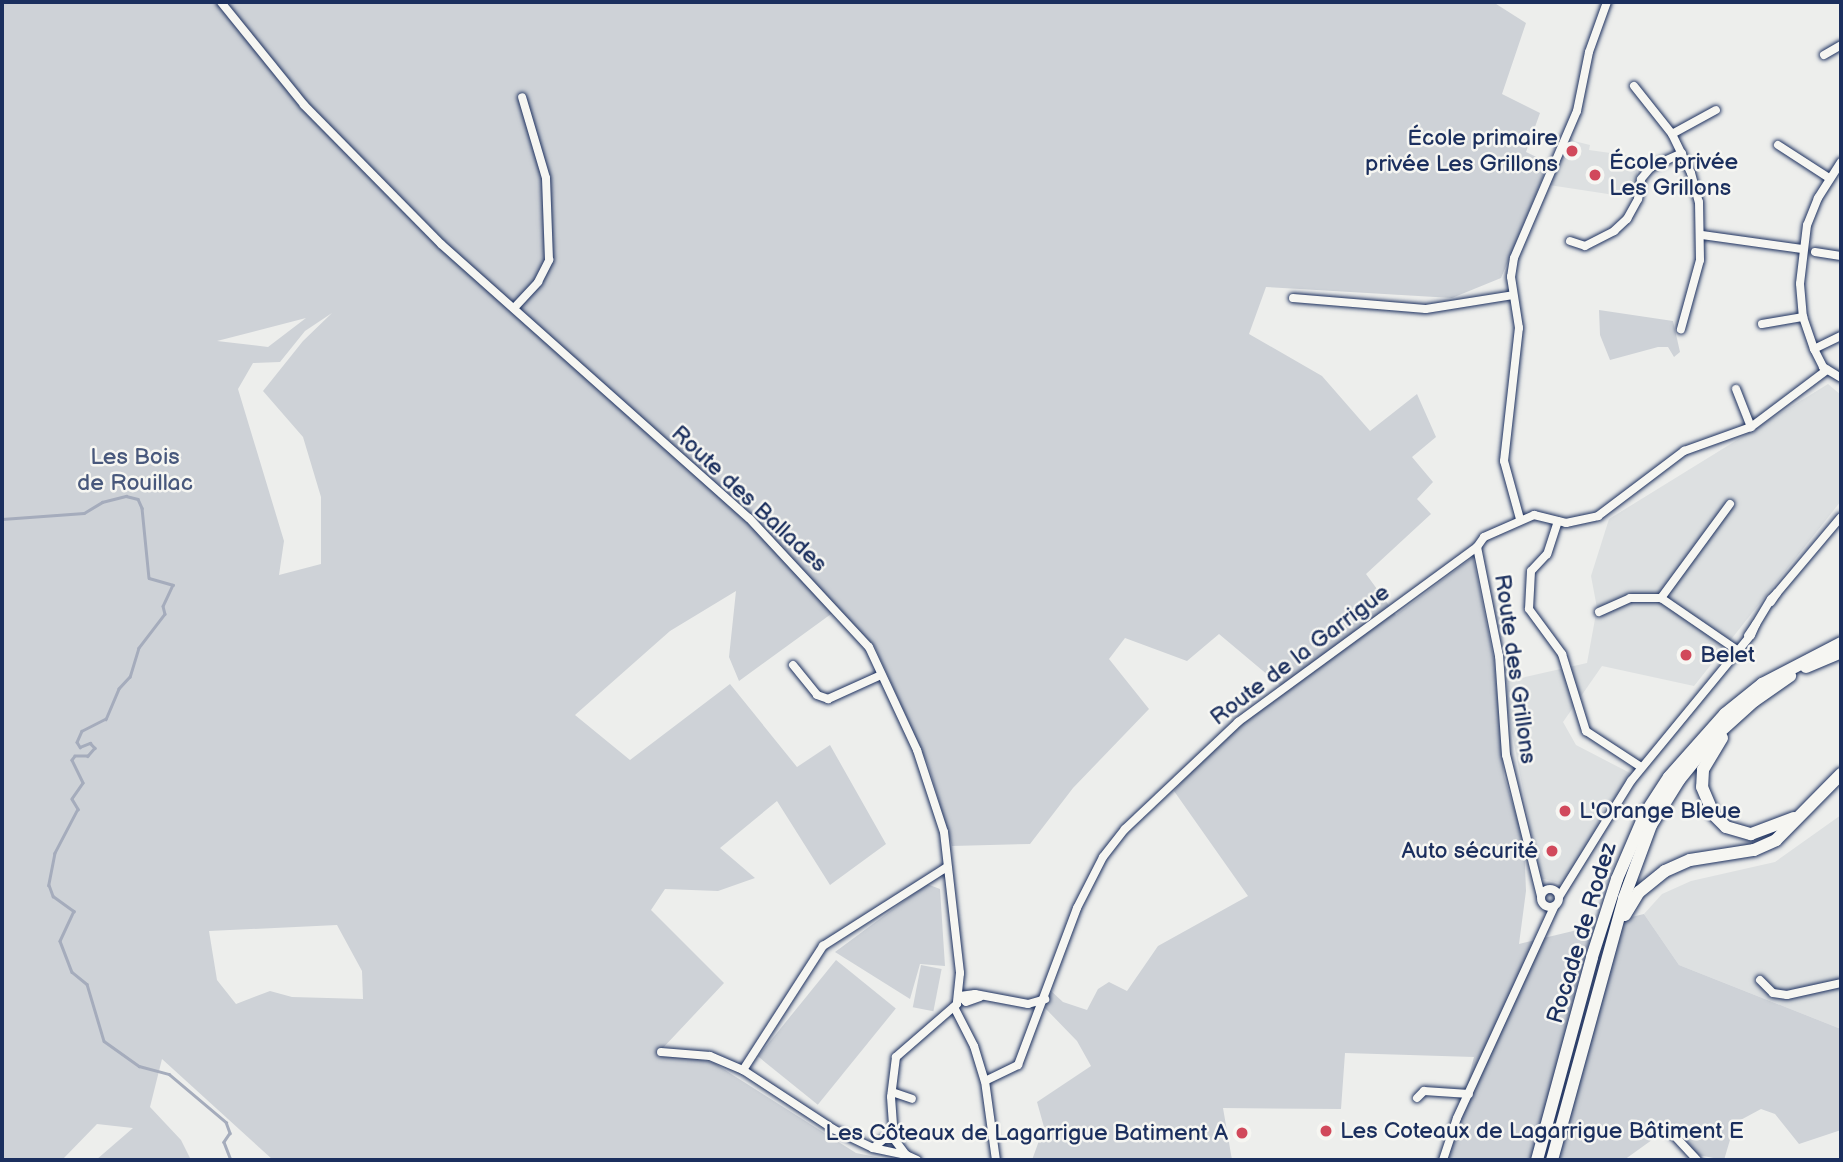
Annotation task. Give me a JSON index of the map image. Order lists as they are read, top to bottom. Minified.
{"streets":{"highway":["Rocade de Rodez"],"street":["Route des Ballades","Route de la Garrigue","Route des Grillons"]},"crossings":[["Route de la Garrigue","Route des Grillons"]],"parks":["Les Bois de Rouillac"],"places":["École primaire privée Les Grillons","École privée Les Grillons","Belet","L'Orange Bleue","Auto sécurité","Les Coteaux de Lagarrigue Bâtiment E","Les Côteaux de Lagarrigue Batiment A"]}
